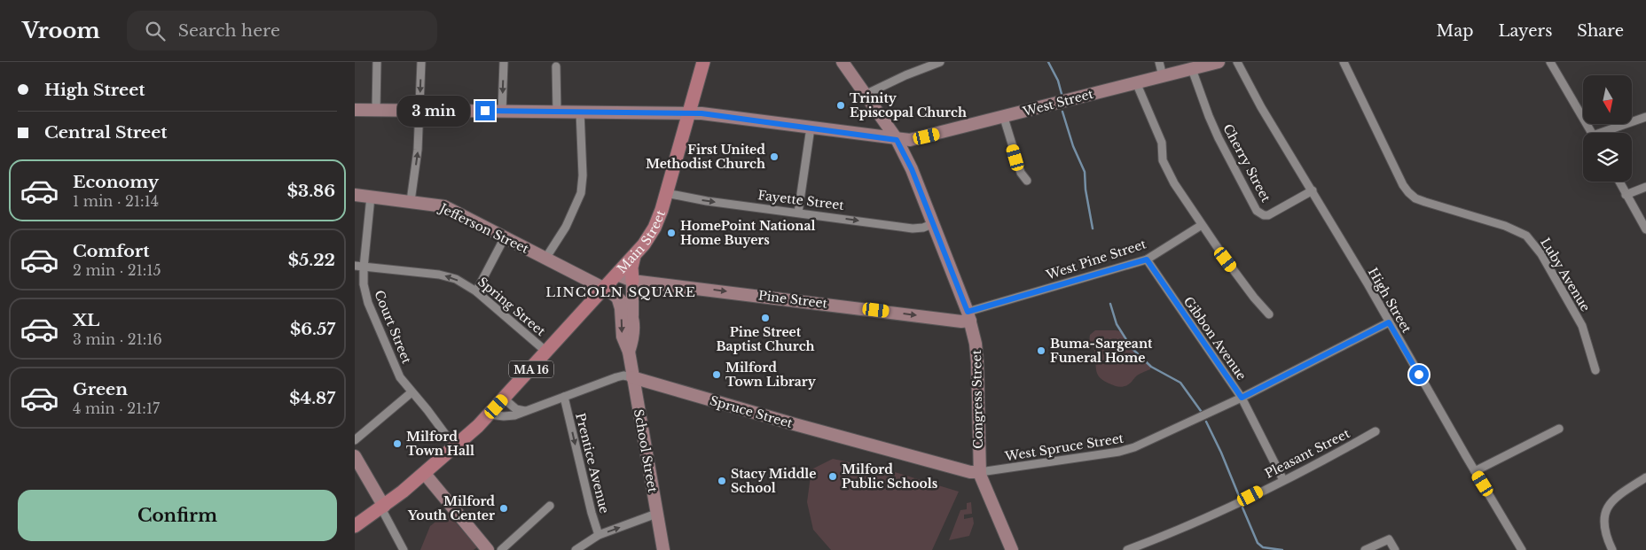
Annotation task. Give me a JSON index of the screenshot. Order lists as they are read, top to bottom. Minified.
{"streets":{"main road":["West Street","Jefferson Street","Main Street","Pine Street","MA 16","Congress Street","Spruce Street","School Street"],"street":["Cherry Street","Fayette Street","West Pine Street","Luby Avenue","High Street","Spring Street","Court Street","Gibbon Avenue","West Spruce Street","Pleasant Street","Prentice Avenue"]},"crossings":[["West Street","Cherry Street"],["West Street","Main Street"],["West Street","Congress Street"],["Cherry Street","High Street"],["Fayette Street","Main Street"],["Fayette Street","Congress Street"],["Jefferson Street","Main Street"],["Jefferson Street","Court Street"],["Main Street","Pine Street"],["Main Street","Spring Street"],["Main Street","Court Street"],["Main Street","Spruce Street"],["West Pine Street","Pine Street"],["West Pine Street","Gibbon Avenue"],["West Pine Street","Congress Street"],["Pine Street","Congress Street"],["Pine Street","School Street"],["High Street","West Spruce Street"],["Spring Street","Court Street"],["Gibbon Avenue","West Spruce Street"],["Gibbon Avenue","Pleasant Street"],["Congress Street","Spruce Street"],["Congress Street","West Spruce Street"],["Spruce Street","West Spruce Street"],["Spruce Street","School Street"],["Spruce Street","Prentice Avenue"]],"one_way":["Fayette Street","Pine Street","Spring Street","Prentice Avenue"],"districts":["LINCOLN SQUARE"],"places":["Trinity Episcopal Church","First United Methodist Church","HomePoint National Home Buyers","Pine Street Baptist Church","Buma-Sargeant Funeral Home","Milford Town Library","Milford Town Hall","Milford Public Schools","Stacy Middle School","Milford Youth Center"],"north":"bottom","page":{"header":"Vroom","search":"Search here","nav":["Map","Layers","Share"],"banner":["High Street","Central Street"],"bubble":"3 min","list":[{"name":"Economy","note":"1 min · 21:14","value":"$3.86"},{"name":"Comfort","note":"2 min · 21:15","value":"$5.22"},{"name":"XL","note":"3 min · 21:16","value":"$6.57"},{"name":"Green","note":"4 min · 21:17","value":"$4.87"}],"buttons":"Confirm"}}
